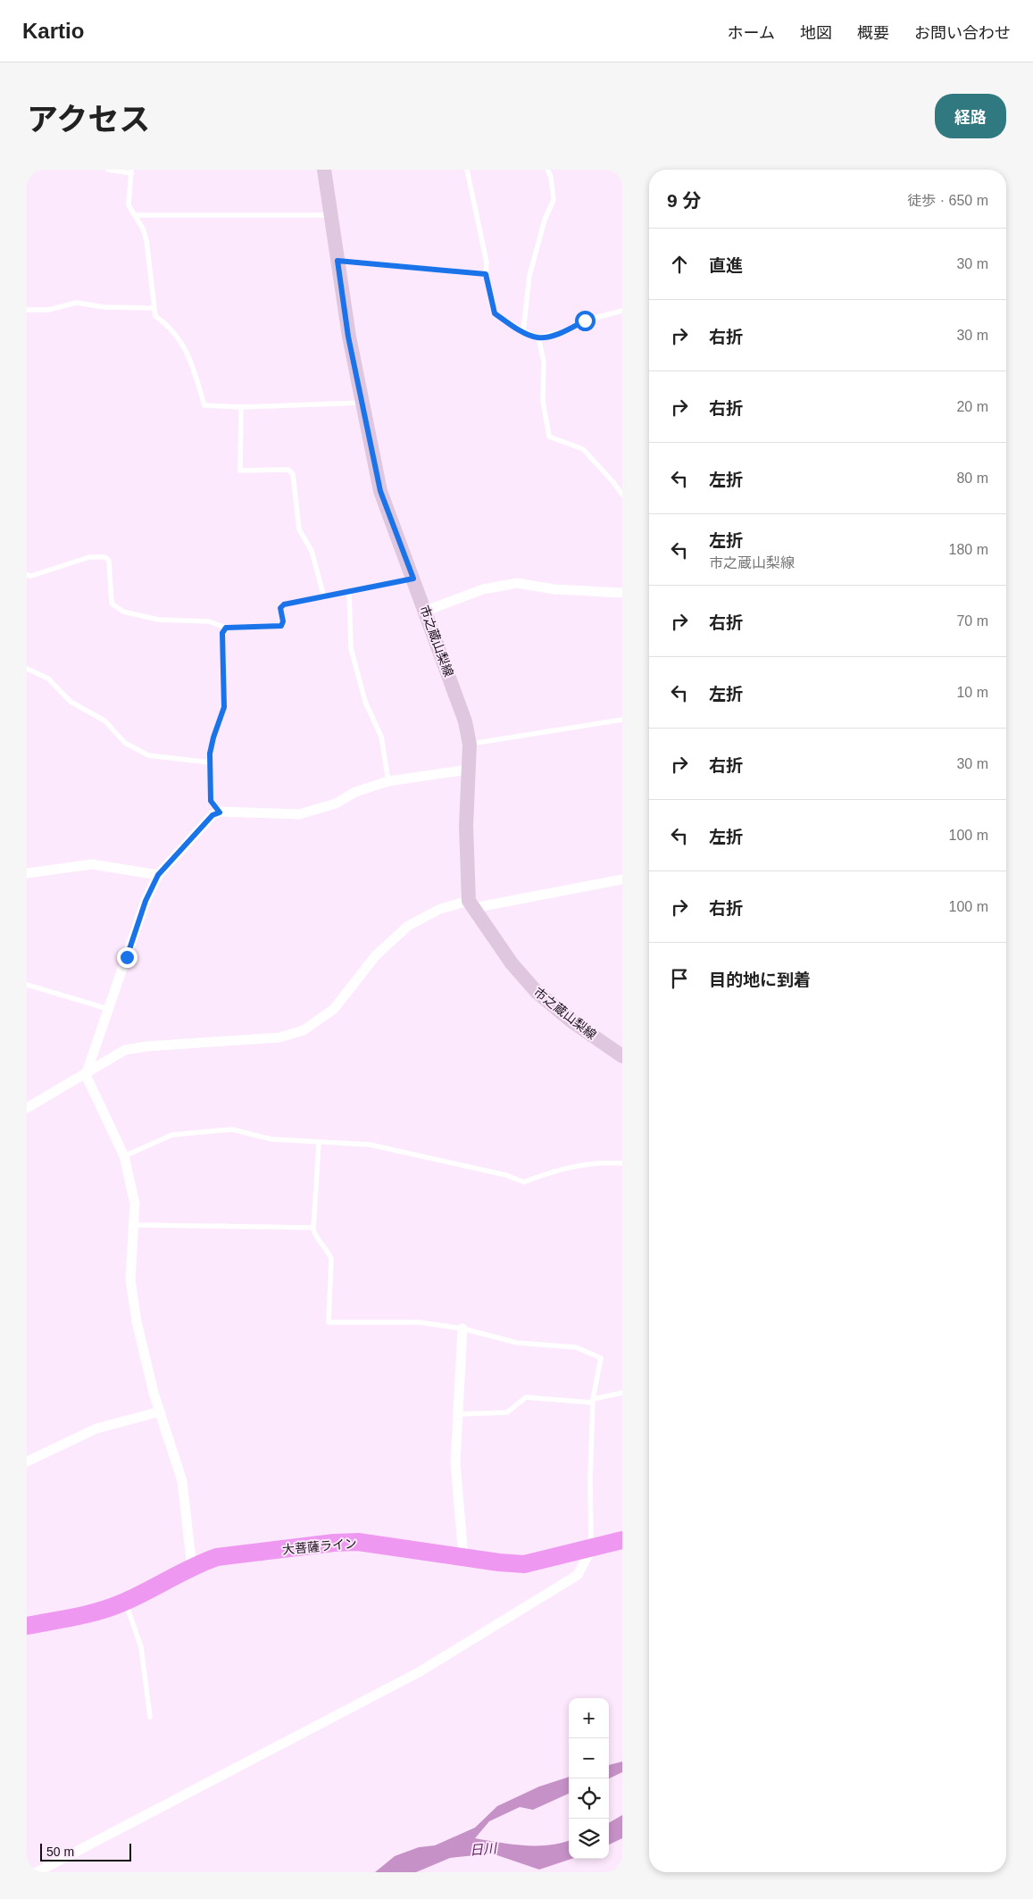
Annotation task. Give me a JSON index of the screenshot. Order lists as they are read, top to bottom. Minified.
{"streets":{"highway":["大菩薩ライン"],"main road":["市之蔵山梨線"]},"water":["日川"],"scale_bar":"50 m","page":{"header":"Kartio","nav":["ホーム","地図","概要","お問い合わせ"],"title":"アクセス","buttons":"経路","heading":["9 分","徒歩 · 650 m"],"list":[["直進","30 m"],["右折","30 m"],["右折","20 m"],["左折","80 m"],["左折","市之蔵山梨線","180 m"],["右折","70 m"],["左折","10 m"],["右折","30 m"],["左折","100 m"],["右折","100 m"],"目的地に到着"],"map_buttons":["+","−"],"scale":"50 m"}}
